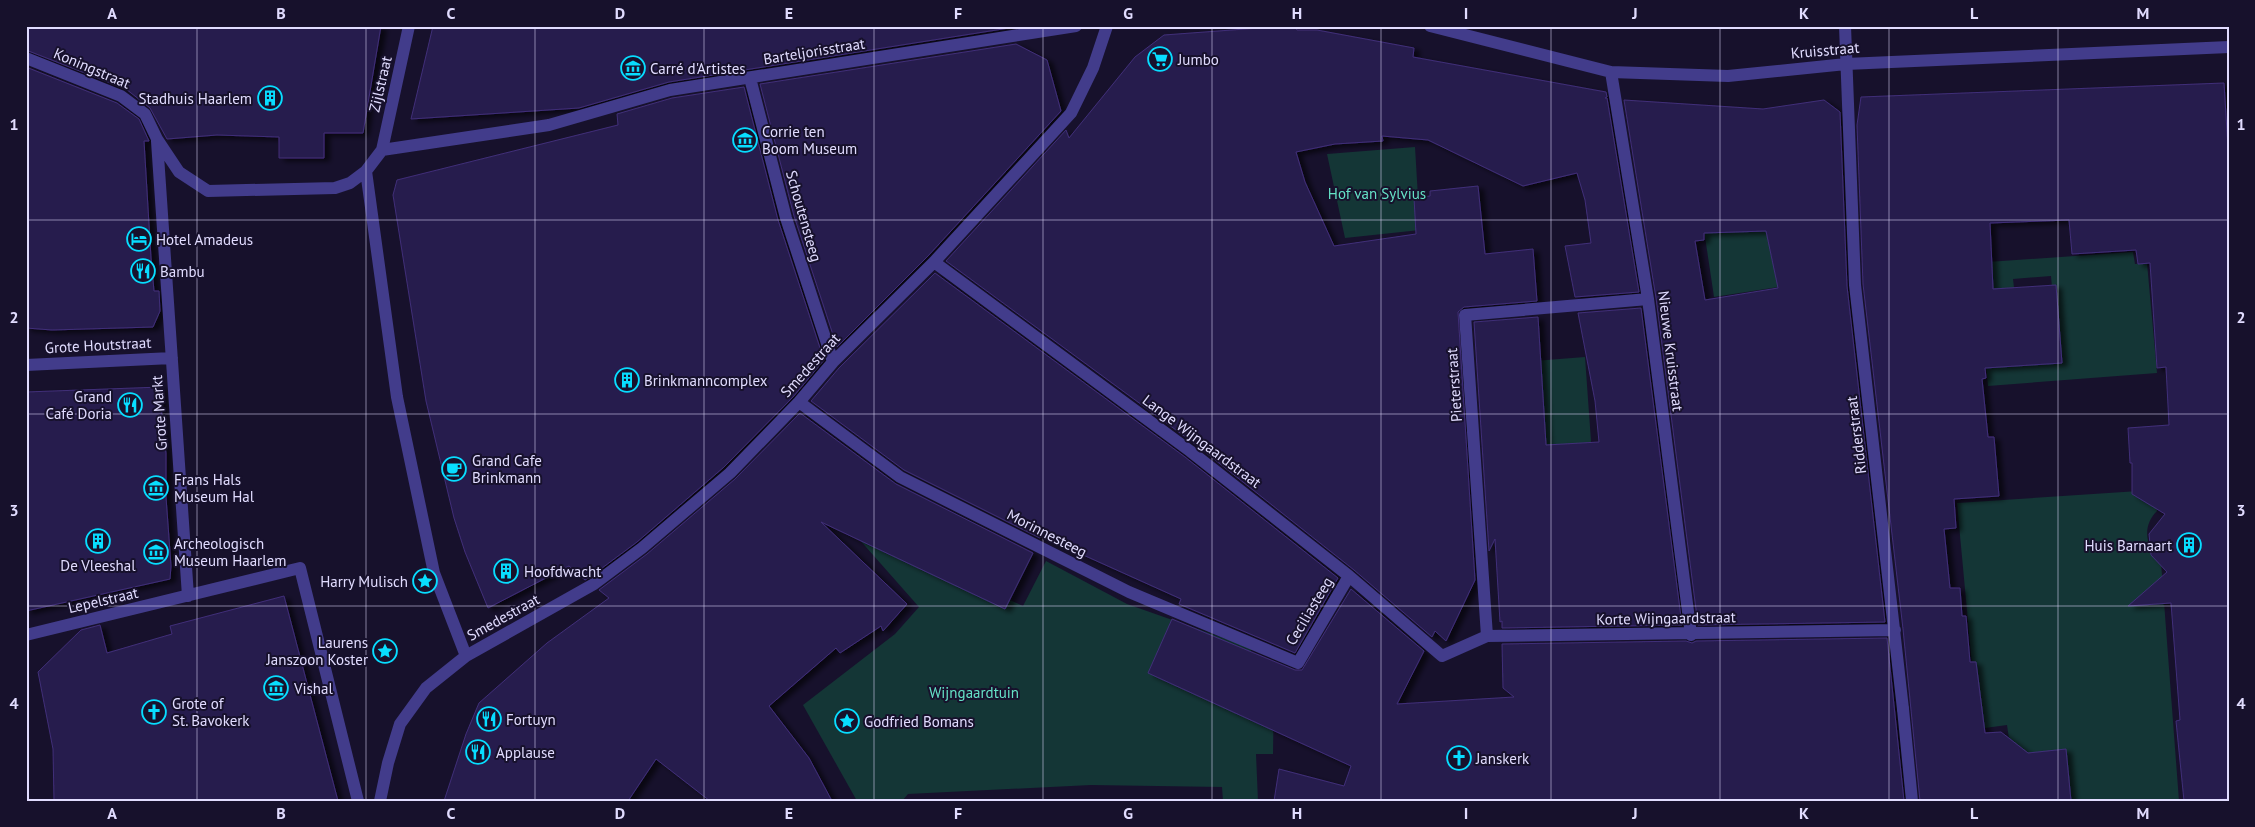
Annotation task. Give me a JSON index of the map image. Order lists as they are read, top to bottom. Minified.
{"streets":{"street":["Kruisstraat","Barteljorisstraat","Koningstraat","Zijlstraat","Schoutensteeg","Grote Houtstraat","Nieuwe Kruisstraat","Smedestraat","Pieterstraat","Grote Markt","Ridderstraat","Lange Wijngaardstraat","Morinnesteeg","Lepelstraat","Ceciliasteeg","Korte Wijngaardstraat"]},"crossings":[["Kruisstraat","Nieuwe Kruisstraat"],["Kruisstraat","Ridderstraat"],["Barteljorisstraat","Zijlstraat"],["Barteljorisstraat","Schoutensteeg"],["Koningstraat","Grote Markt"],["Schoutensteeg","Smedestraat"],["Grote Houtstraat","Grote Markt"],["Nieuwe Kruisstraat","Pieterstraat"],["Nieuwe Kruisstraat","Korte Wijngaardstraat"],["Smedestraat","Lange Wijngaardstraat"],["Smedestraat","Morinnesteeg"],["Pieterstraat","Korte Wijngaardstraat"],["Grote Markt","Lepelstraat"],["Ridderstraat","Korte Wijngaardstraat"],["Lange Wijngaardstraat","Ceciliasteeg"],["Lange Wijngaardstraat","Korte Wijngaardstraat"],["Morinnesteeg","Ceciliasteeg"]],"parks":["Hof van Sylvius","Wijngaardtuin"],"places":{"supermarket":["Jumbo"],"museum":["Carré d'Artistes","Corrie ten Boom Museum","Frans Hals Museum Hal","Archeologisch Museum Haarlem","Vishal"],"building":["Stadhuis Haarlem","Brinkmanncomplex","De Vleeshal","Huis Barnaart","Hoofdwacht"],"hotel":["Hotel Amadeus"],"restaurant":["Bambu","Grand Café Doria","Fortuyn","Applause"],"cafe":["Grand Cafe Brinkmann"],"place":["Harry Mulisch","Laurens Janszoon Koster","Godfried Bomans"],"church":["Grote of St. Bavokerk","Janskerk"]},"grid":{"columns":["A","B","C","D","E","F","G","H","I","J","K","L","M"],"rows":["1","2","3","4"]}}
